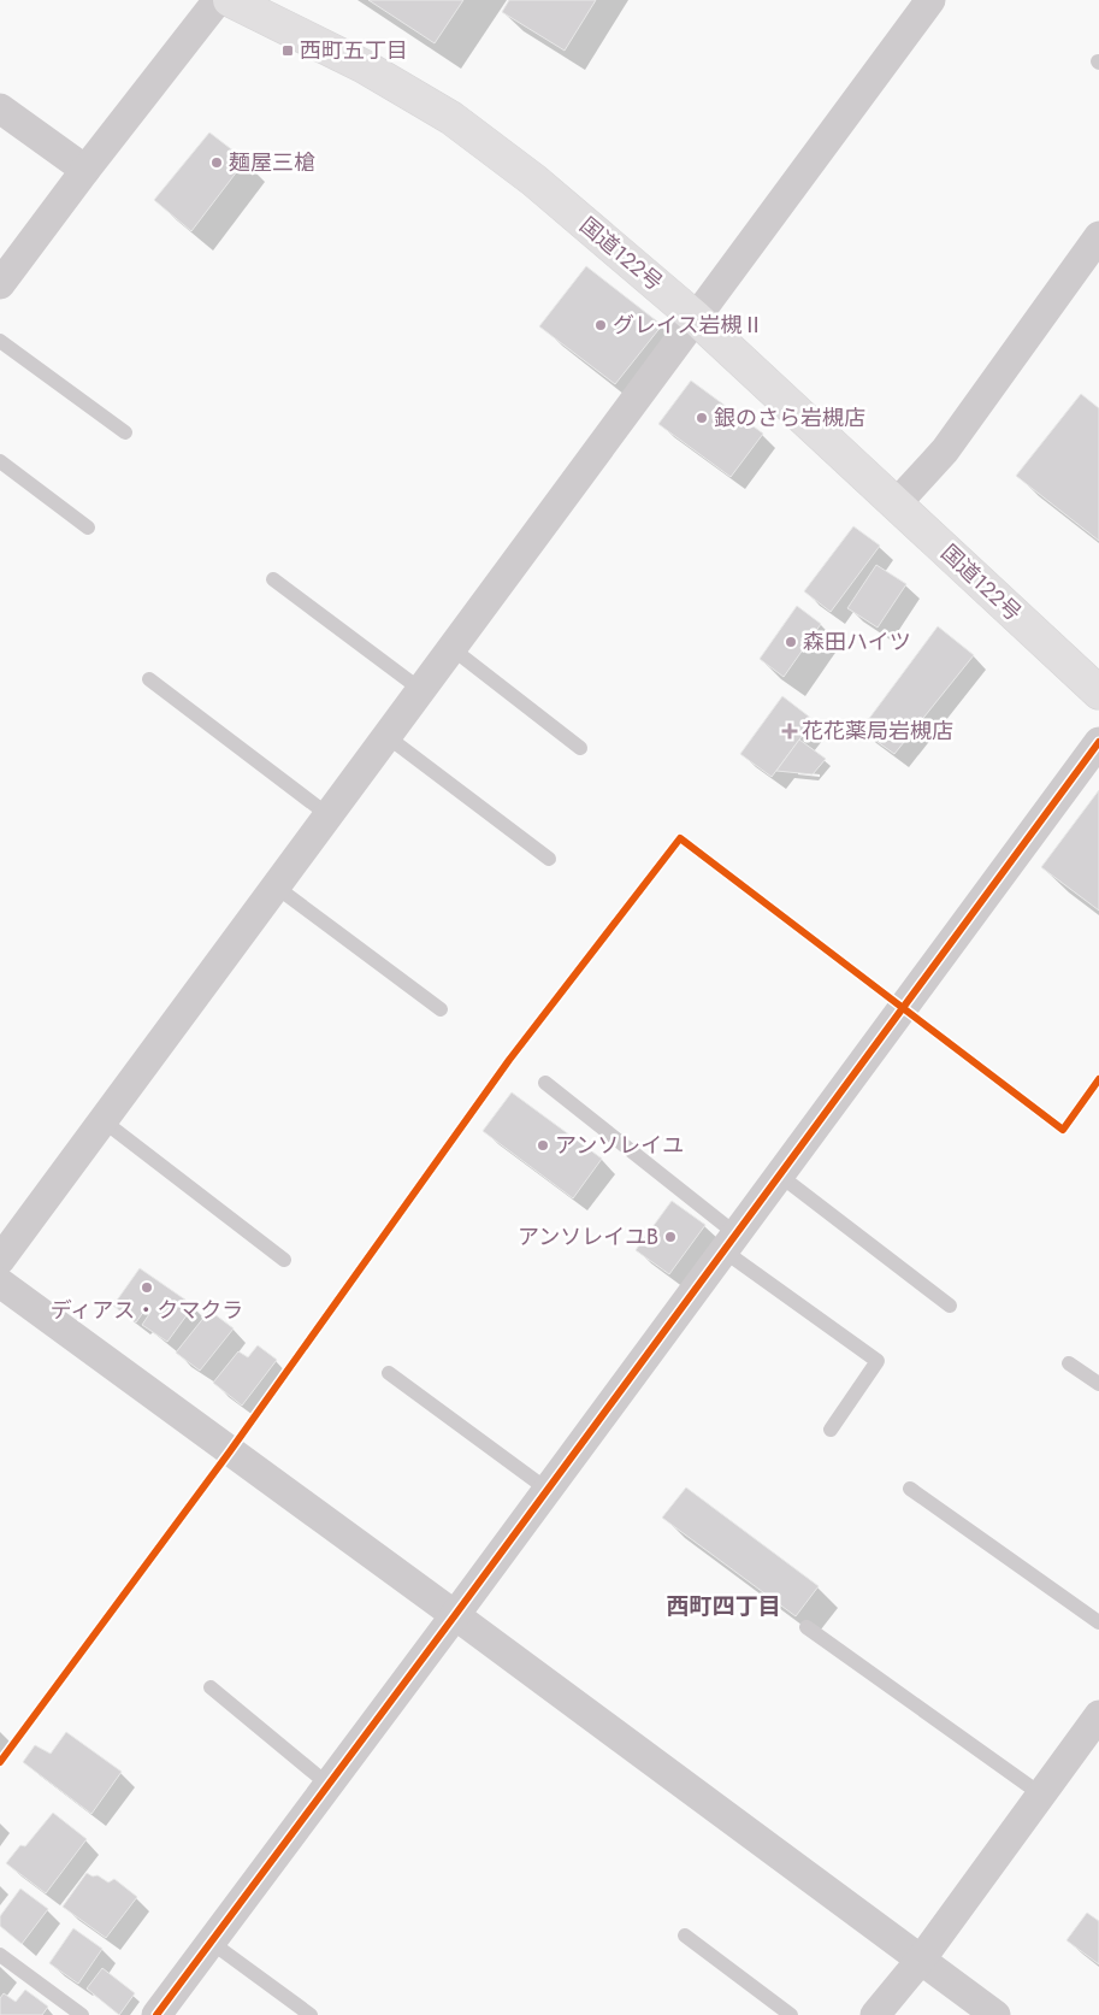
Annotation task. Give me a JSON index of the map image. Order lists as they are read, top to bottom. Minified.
{"streets":{"highway":["国道122号"]},"districts":["西町四丁目"],"places":{"transit":["西町五丁目"],"other":["麺屋三槍","グレイス岩槻Ⅱ","銀のさら岩槻店","森田ハイツ","アンソレイユ","アンソレイユB","ディアス・クマクラ"],"health":["花花薬局岩槻店"]}}
